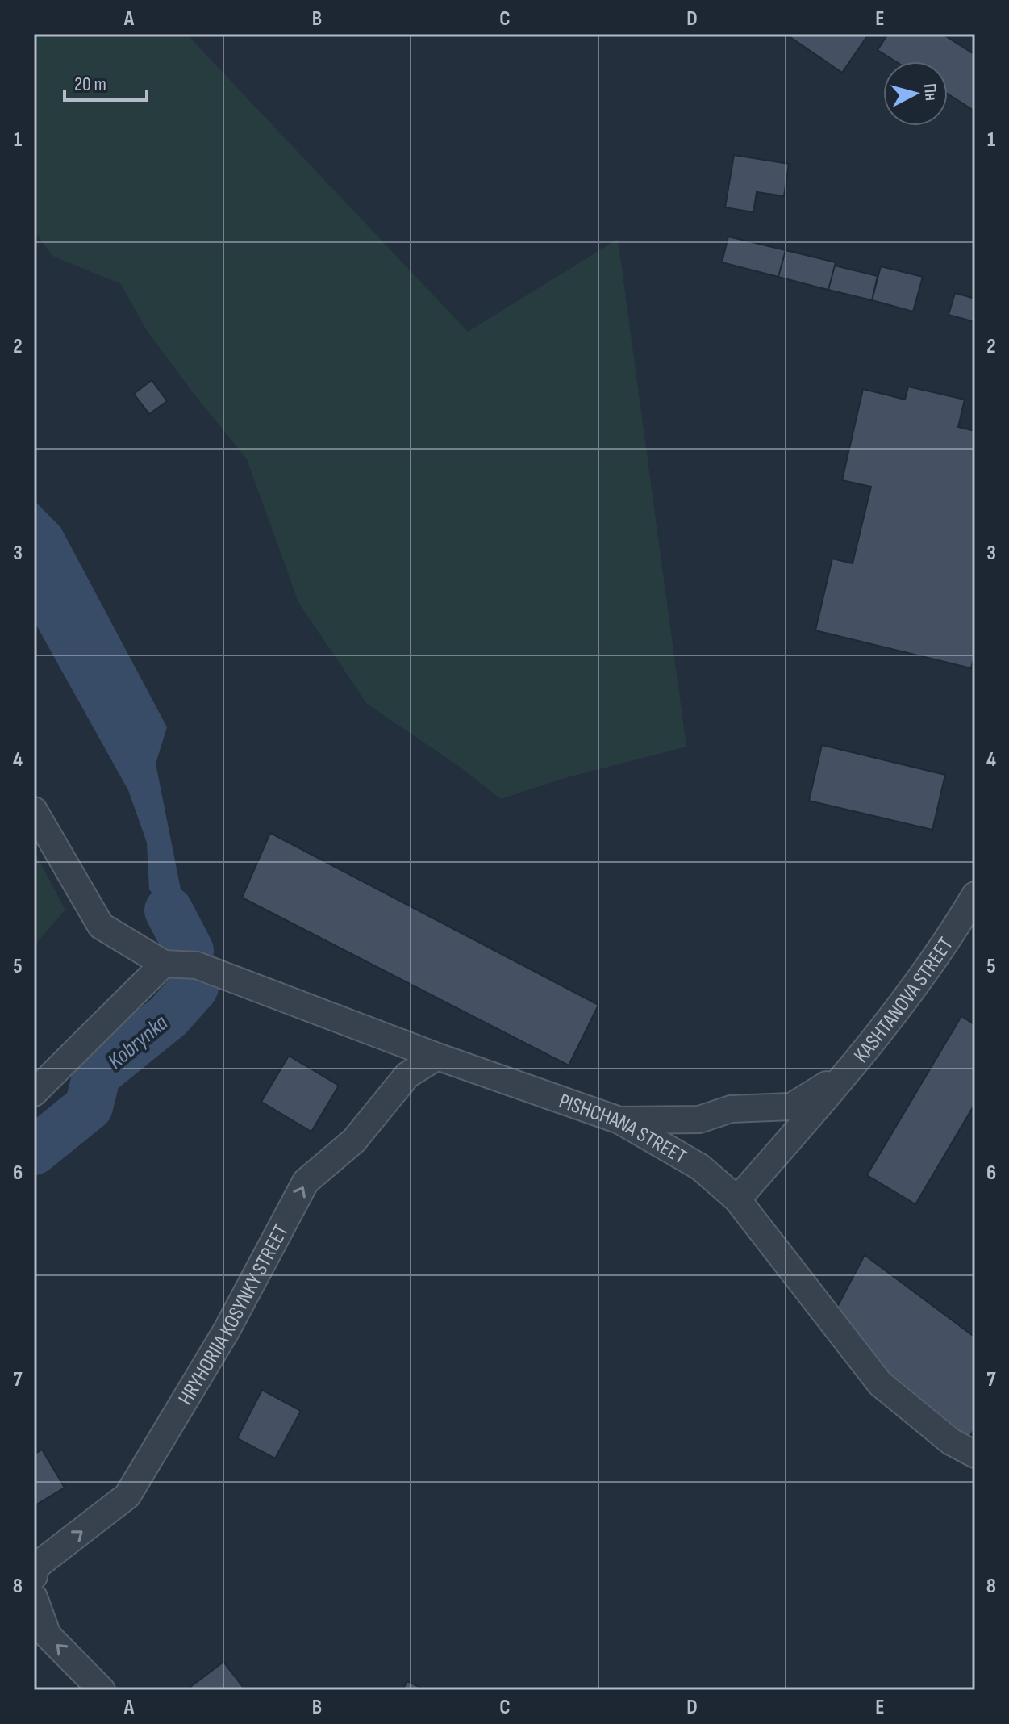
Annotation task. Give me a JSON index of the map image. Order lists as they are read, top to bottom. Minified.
{"streets":{"street":["KASHTANOVA STREET","PISHCHANA STREET","HRYHORIIA KOSYNKY STREET"]},"crossings":[["KASHTANOVA STREET","PISHCHANA STREET"],["PISHCHANA STREET","HRYHORIIA KOSYNKY STREET"]],"one_way":["HRYHORIIA KOSYNKY STREET"],"water":["Kobrynka"],"scale_bar":"20 m","north":"right","grid":{"columns":["A","B","C","D","E"],"rows":["1","2","3","4","5","6","7","8"]}}
